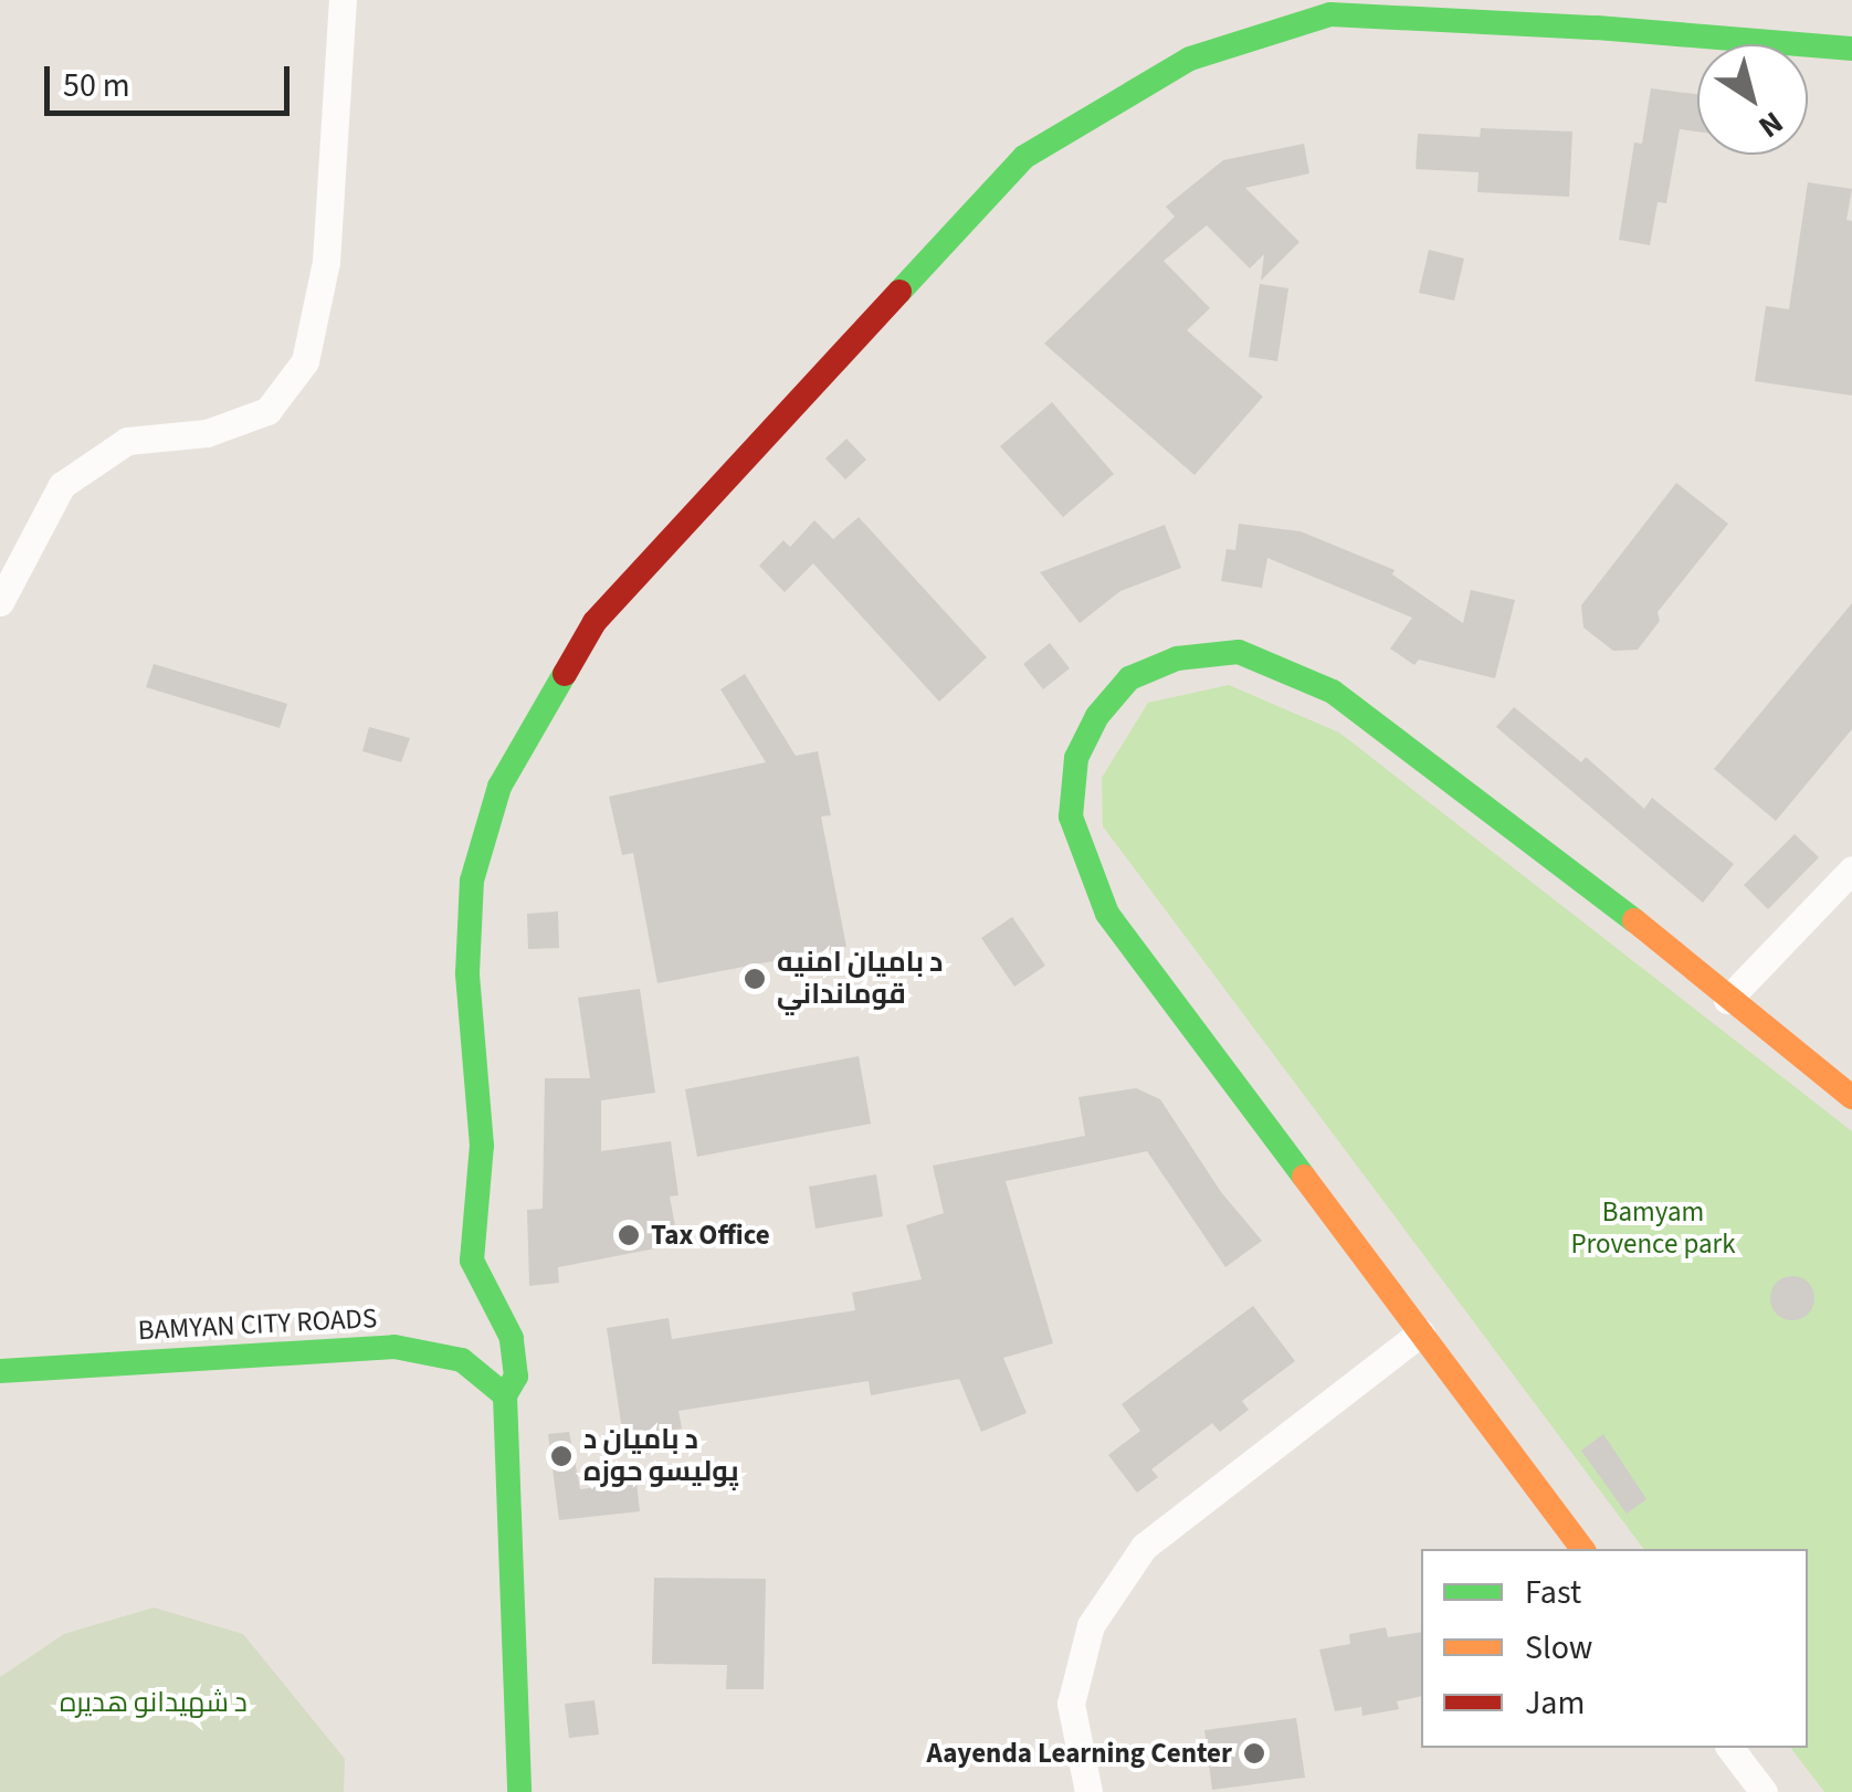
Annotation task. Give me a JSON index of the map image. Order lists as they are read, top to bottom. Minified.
{"streets":{"street":["BAMYAN CITY ROADS"]},"parks":["Bamyam Provence park","د شهیدانو هدیره"],"places":["د بامیان امنیه قومانداني","Tax Office","د بامیان د پولیسو حوزه","Aayenda Learning Center"],"legend":["Fast","Slow","Jam"],"scale_bar":"50 m","north":"bottom right"}
